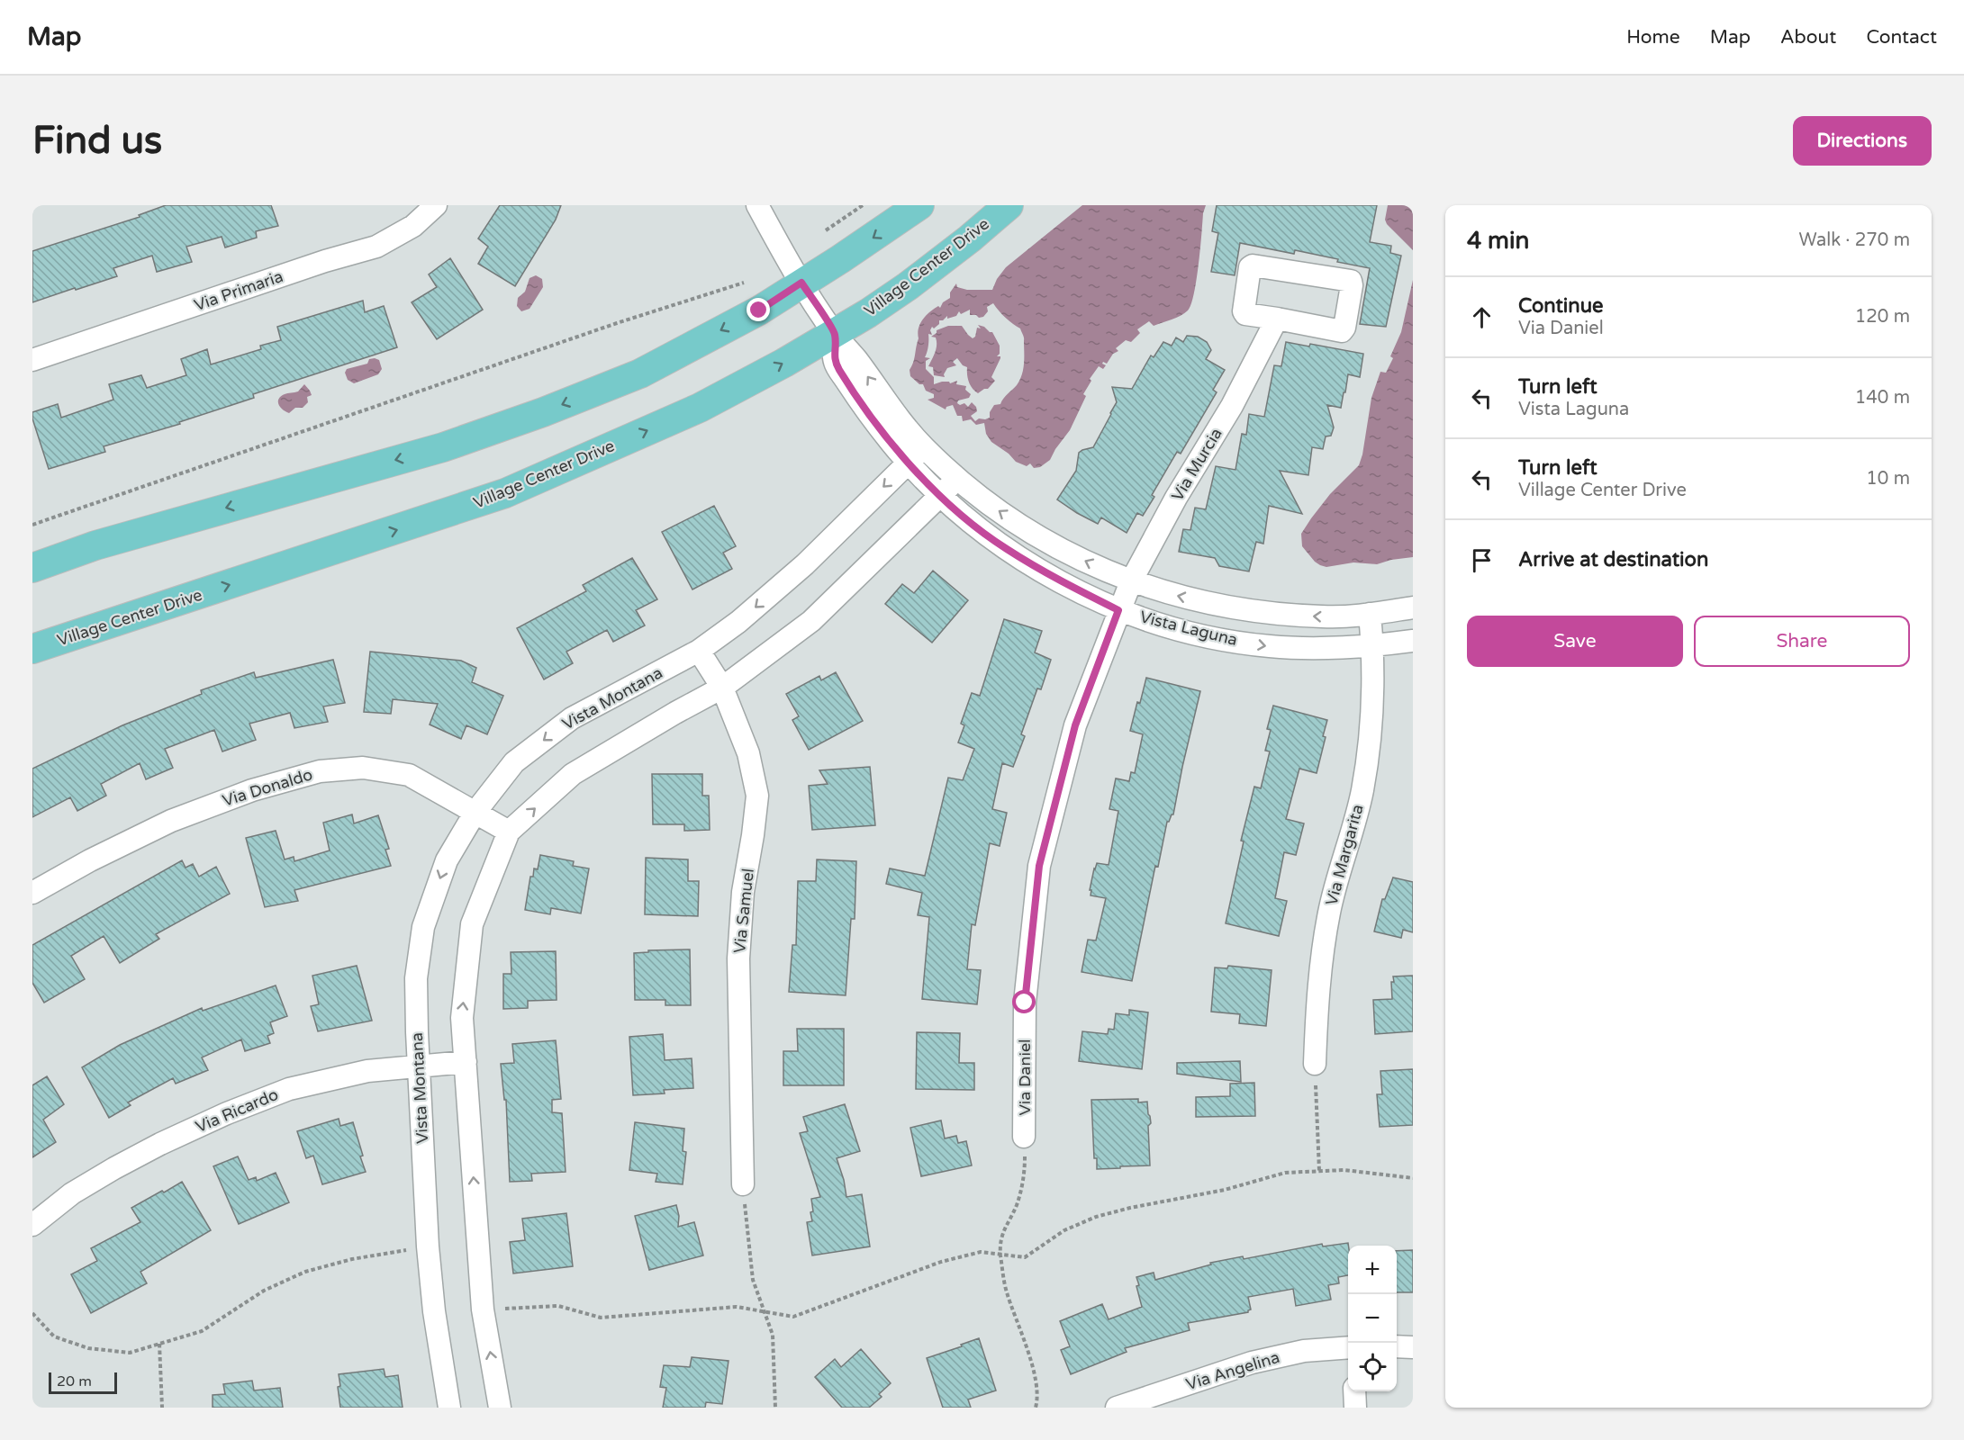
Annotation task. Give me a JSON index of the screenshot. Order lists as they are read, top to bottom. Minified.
{"streets":{"main road":["Village Center Drive"],"street":["Via Primaria","Via Murcia","Vista Laguna","Vista Montana","Via Donaldo","Via Margarita","Via Samuel","Via Daniel","Via Ricardo","Via Angelina"]},"crossings":[["Village Center Drive","Vista Laguna"],["Via Murcia","Vista Laguna"],["Via Murcia","Via Daniel"],["Vista Laguna","Vista Montana"],["Vista Laguna","Via Margarita"],["Vista Laguna","Via Daniel"],["Vista Montana","Via Donaldo"],["Vista Montana","Via Samuel"],["Vista Montana","Via Ricardo"]],"scale_bar":"20 m","page":{"header":"Map","nav":["Home","Map","About","Contact"],"buttons":["Directions",["Save","Share"]],"title":"Find us","heading":["4 min","Walk · 270 m"],"list":[["Continue","Via Daniel","120 m"],["Turn left","Vista Laguna","140 m"],["Turn left","Village Center Drive","10 m"],"Arrive at destination"],"map_buttons":["+","−"],"scale":"20 m"}}
